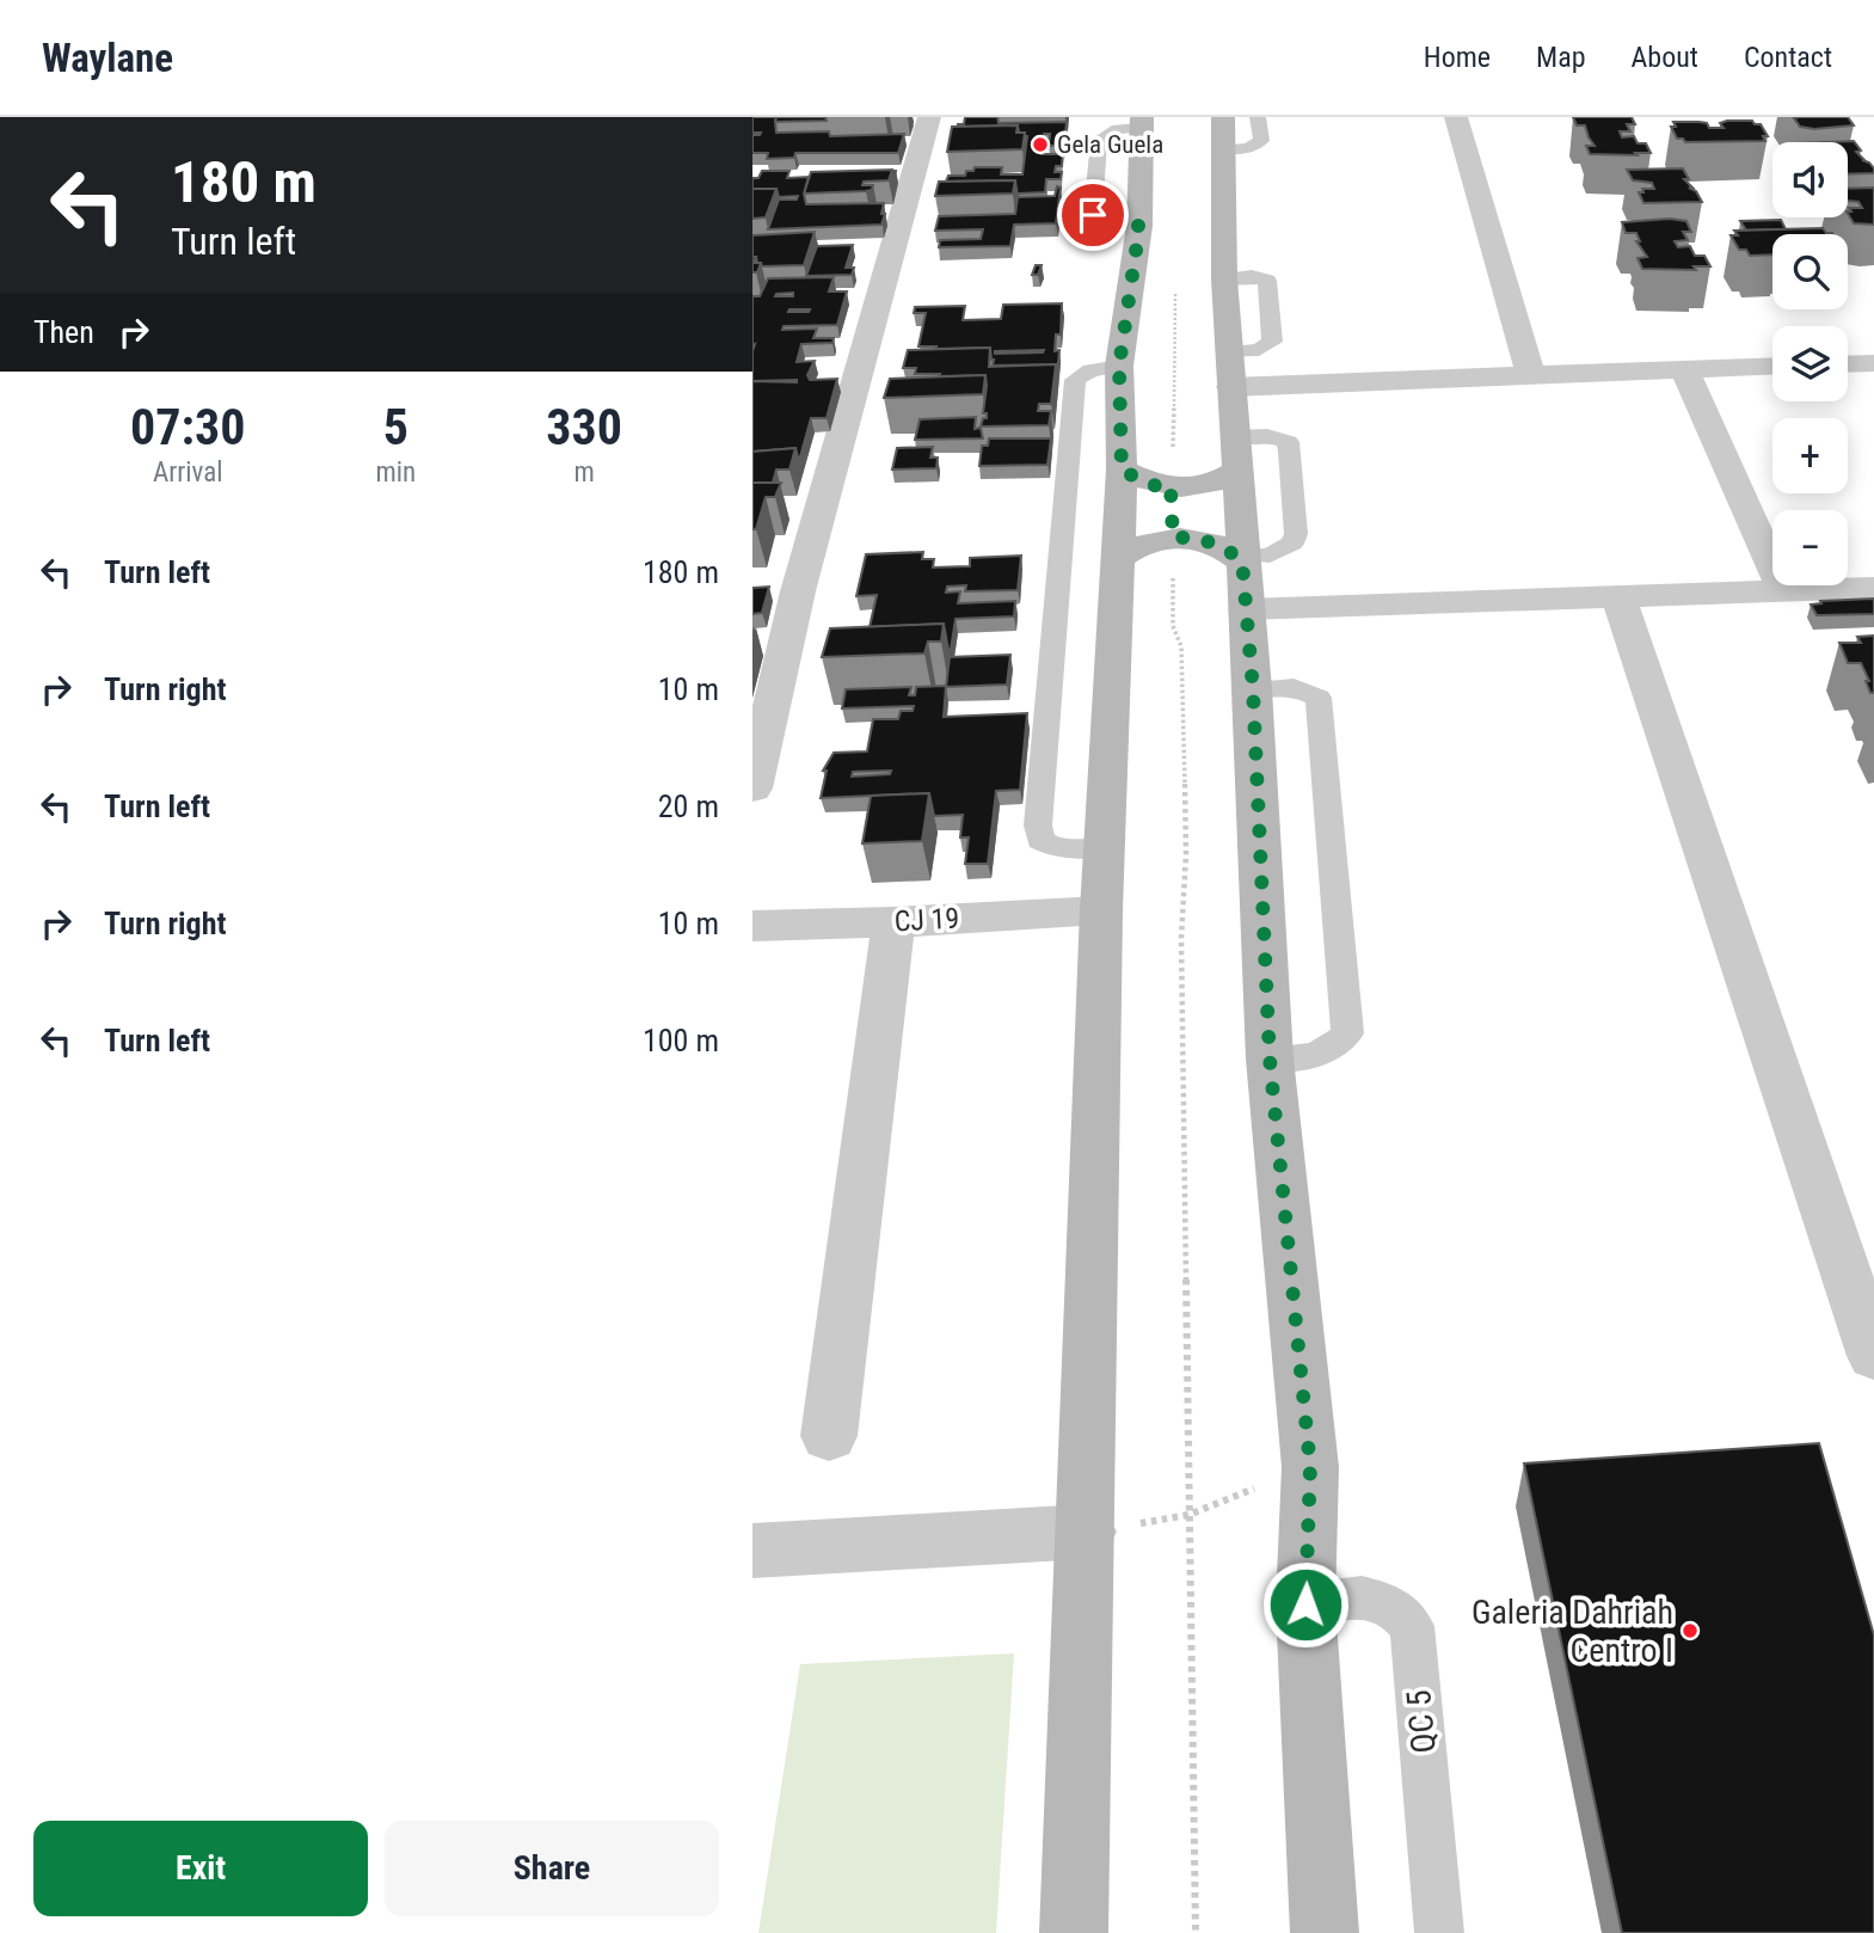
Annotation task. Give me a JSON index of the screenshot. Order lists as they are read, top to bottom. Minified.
{"streets":{"street":["CJ 19"],"lane":["QC 5"]},"places":["Gela Guela","Galeria Dahriah Centro I"],"page":{"header":"Waylane","nav":["Home","Map","About","Contact"],"turn":["180 m","Turn left"],"map_buttons":["+","−"],"then":"Then","eta":["07:30","Arrival","5","min","330","m"],"list":[{"name":"Turn left","value":"180 m"},{"name":"Turn right","value":"10 m"},{"name":"Turn left","value":"20 m"},{"name":"Turn right","value":"10 m"},{"name":"Turn left","value":"100 m"}],"buttons":["Exit","Share"]}}
